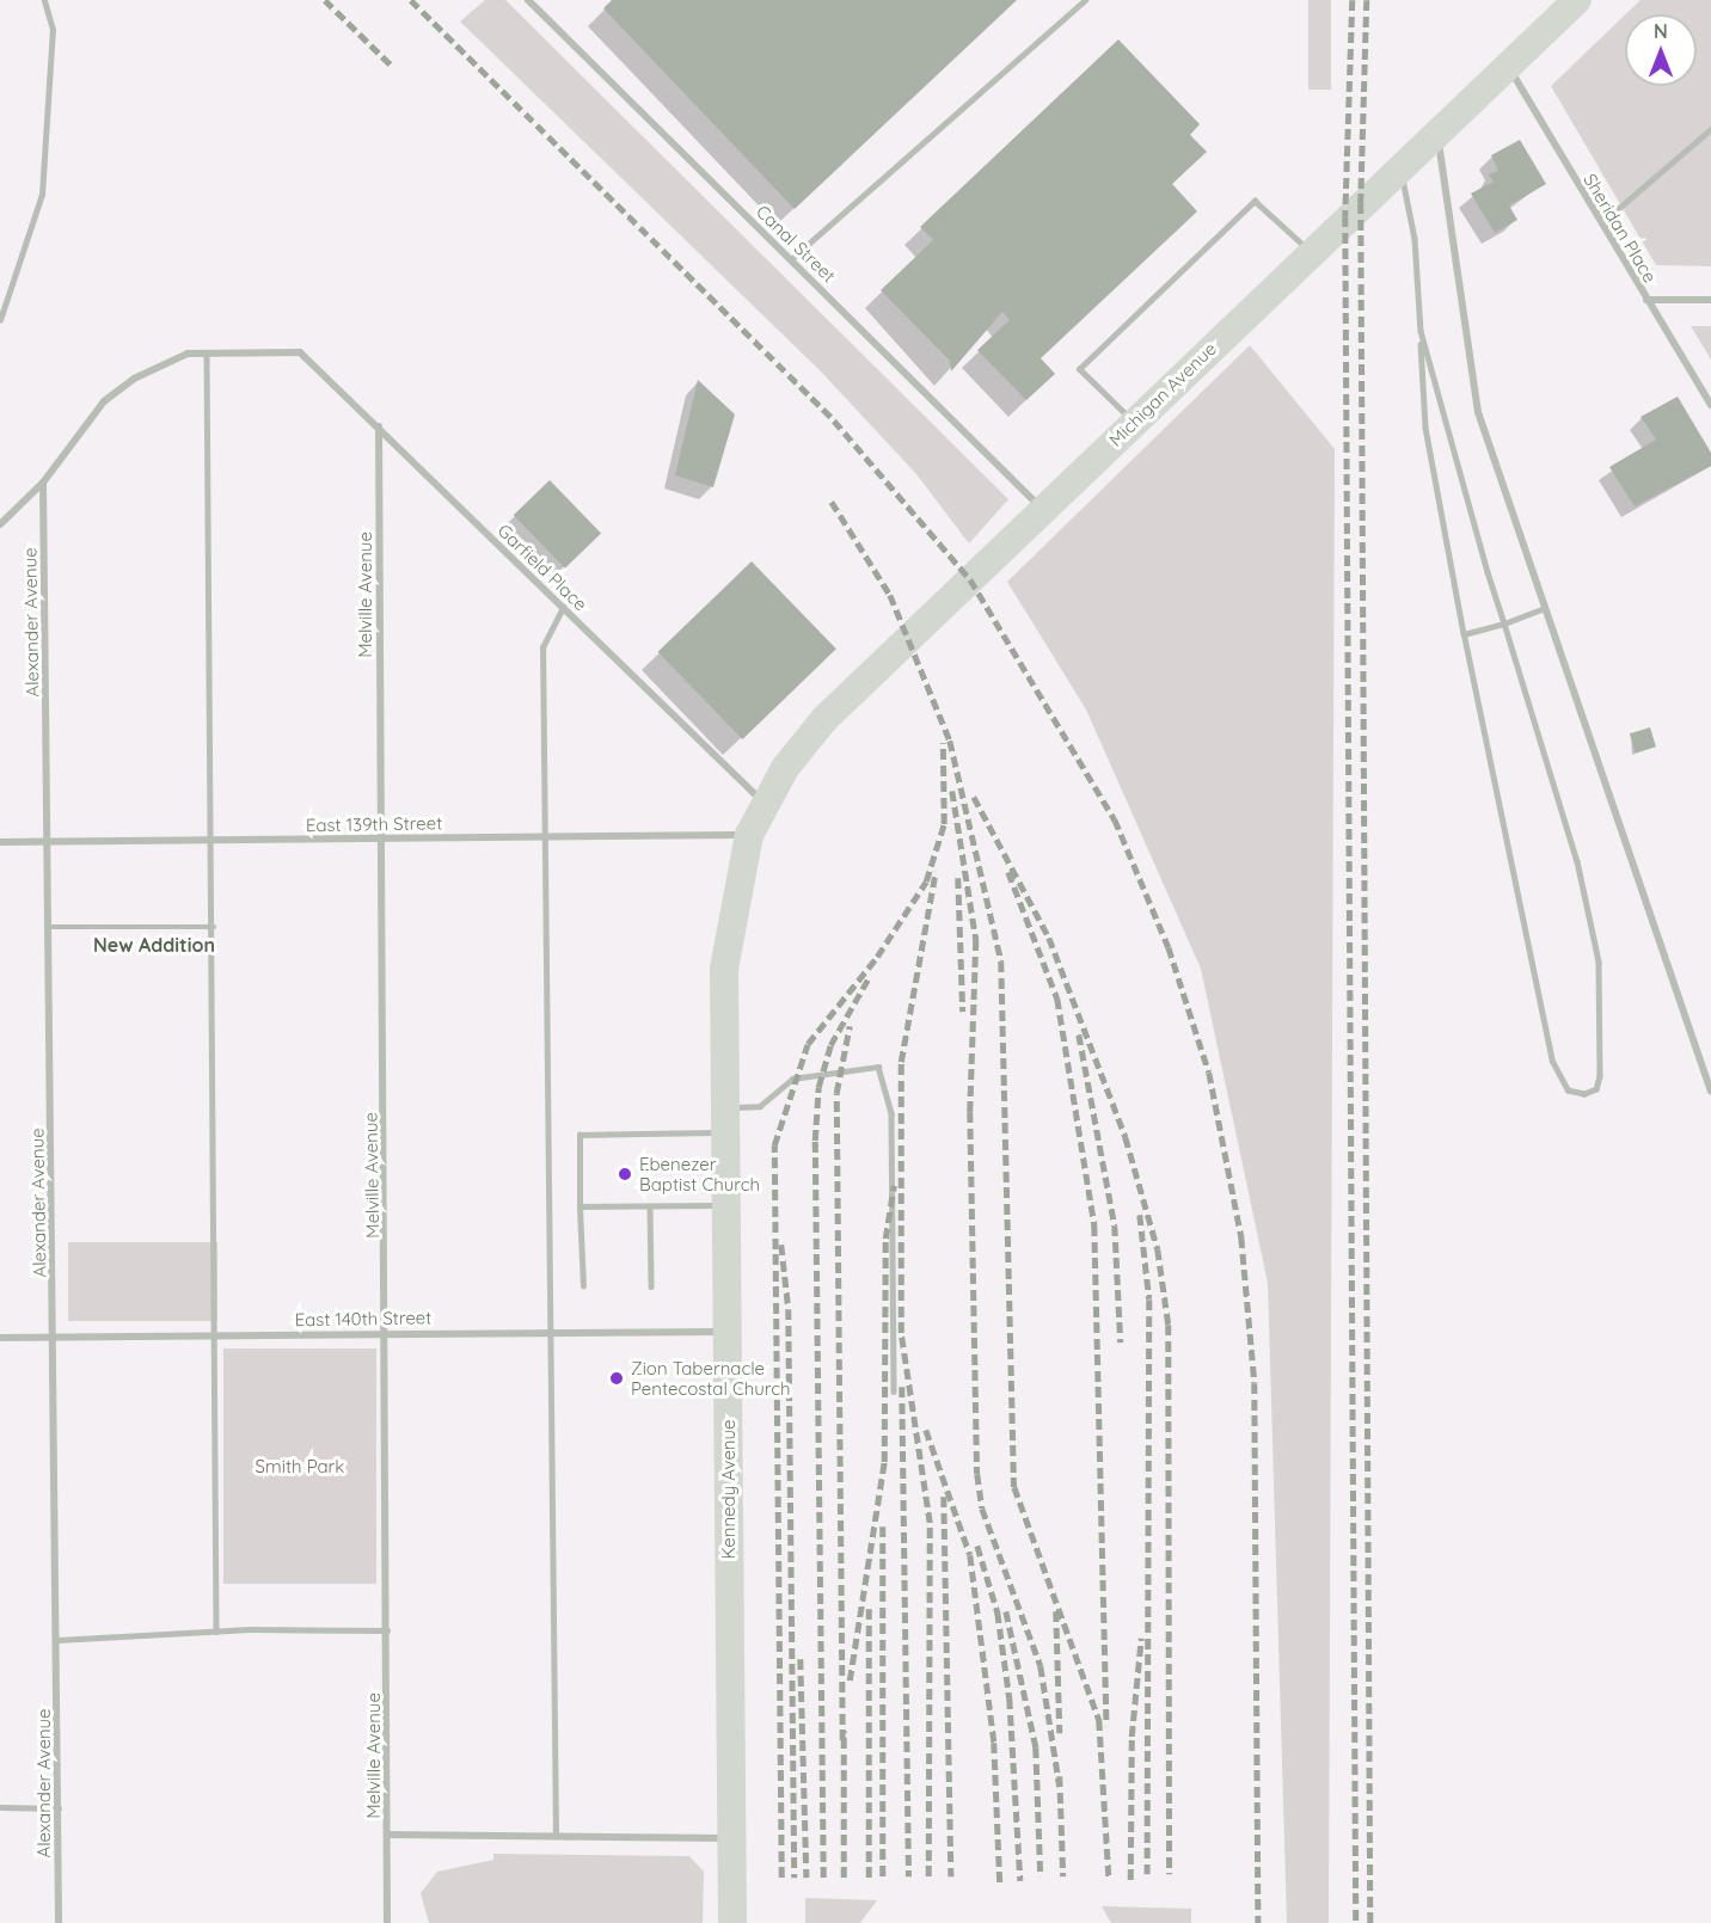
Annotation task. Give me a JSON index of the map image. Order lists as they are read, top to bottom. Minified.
{"streets":{"main road":["Michigan Avenue","Kennedy Avenue"],"street":["Sheridan Place","Canal Street","Garfield Place","Melville Avenue","Alexander Avenue","East 139th Street","East 140th Street"]},"crossings":[["Sheridan Place","Michigan Avenue"],["Canal Street","Michigan Avenue"],["Michigan Avenue","Garfield Place"],["Michigan Avenue","Kennedy Avenue"],["Garfield Place","Melville Avenue"],["Garfield Place","Kennedy Avenue"],["Melville Avenue","East 139th Street"],["Melville Avenue","East 140th Street"],["Alexander Avenue","East 139th Street"],["Alexander Avenue","East 140th Street"],["East 139th Street","Kennedy Avenue"],["East 140th Street","Kennedy Avenue"]],"districts":["New Addition"],"parks":["Smith Park"],"places":["Ebenezer Baptist Church","Zion Tabernacle Pentecostal Church"],"north":"top"}
